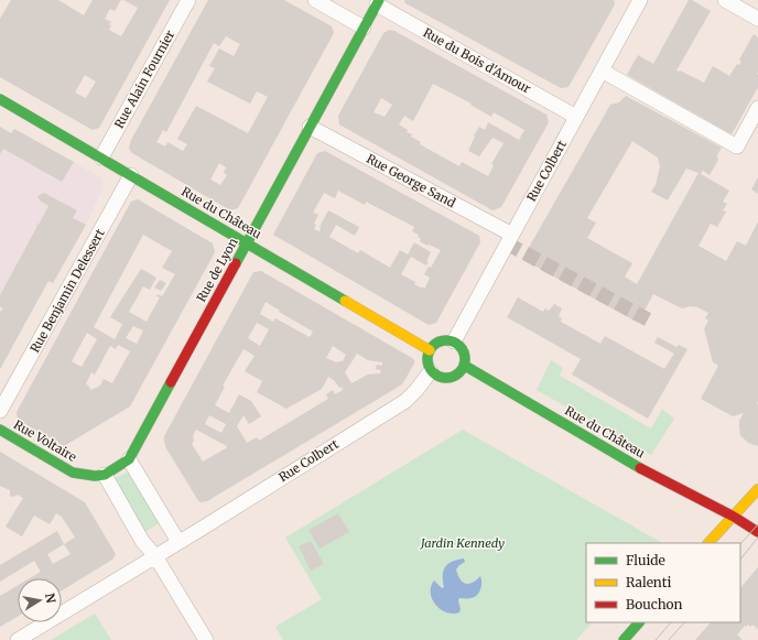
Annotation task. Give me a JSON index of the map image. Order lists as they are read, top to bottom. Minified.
{"streets":{"main road":["Rue du Château","Rue de Lyon","Rue Voltaire"],"street":["Rue du Bois d'Amour","Rue Alain Fournier","Rue Colbert","Rue George Sand","Rue Benjamin Delessert"]},"crossings":[["Rue du Bois d'Amour","Rue Colbert"],["Rue du Bois d'Amour","Rue de Lyon"],["Rue Alain Fournier","Rue du Château"],["Rue Colbert","Rue George Sand"],["Rue Colbert","Rue du Château"],["Rue George Sand","Rue de Lyon"],["Rue du Château","Rue de Lyon"],["Rue du Château","Rue Benjamin Delessert"]],"parks":["Jardin Kennedy"],"legend":["Fluide","Ralenti","Bouchon"],"north":"right"}
